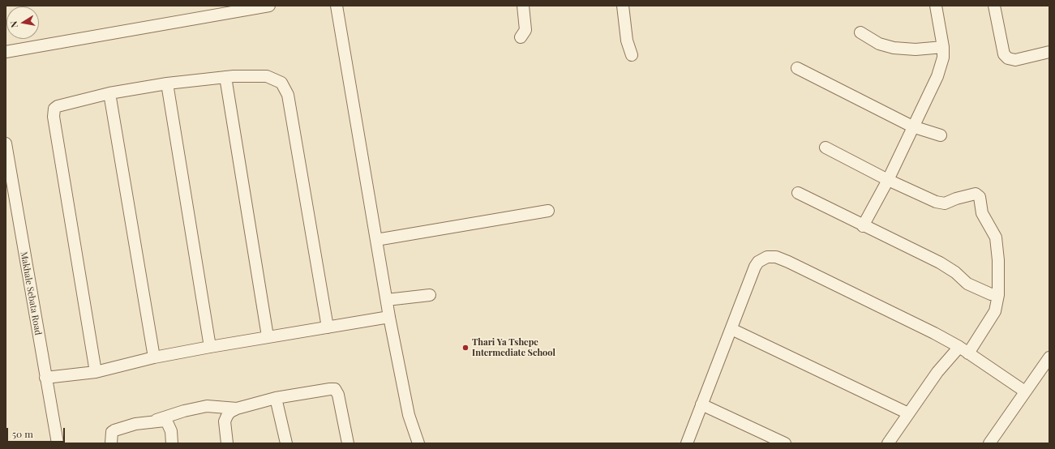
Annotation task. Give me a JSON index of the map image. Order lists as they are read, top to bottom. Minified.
{"streets":{"street":["Makhale Sebata Road"]},"places":["Thari Ya Tshepe Intermediate School"],"scale_bar":"50 m","north":"left"}
